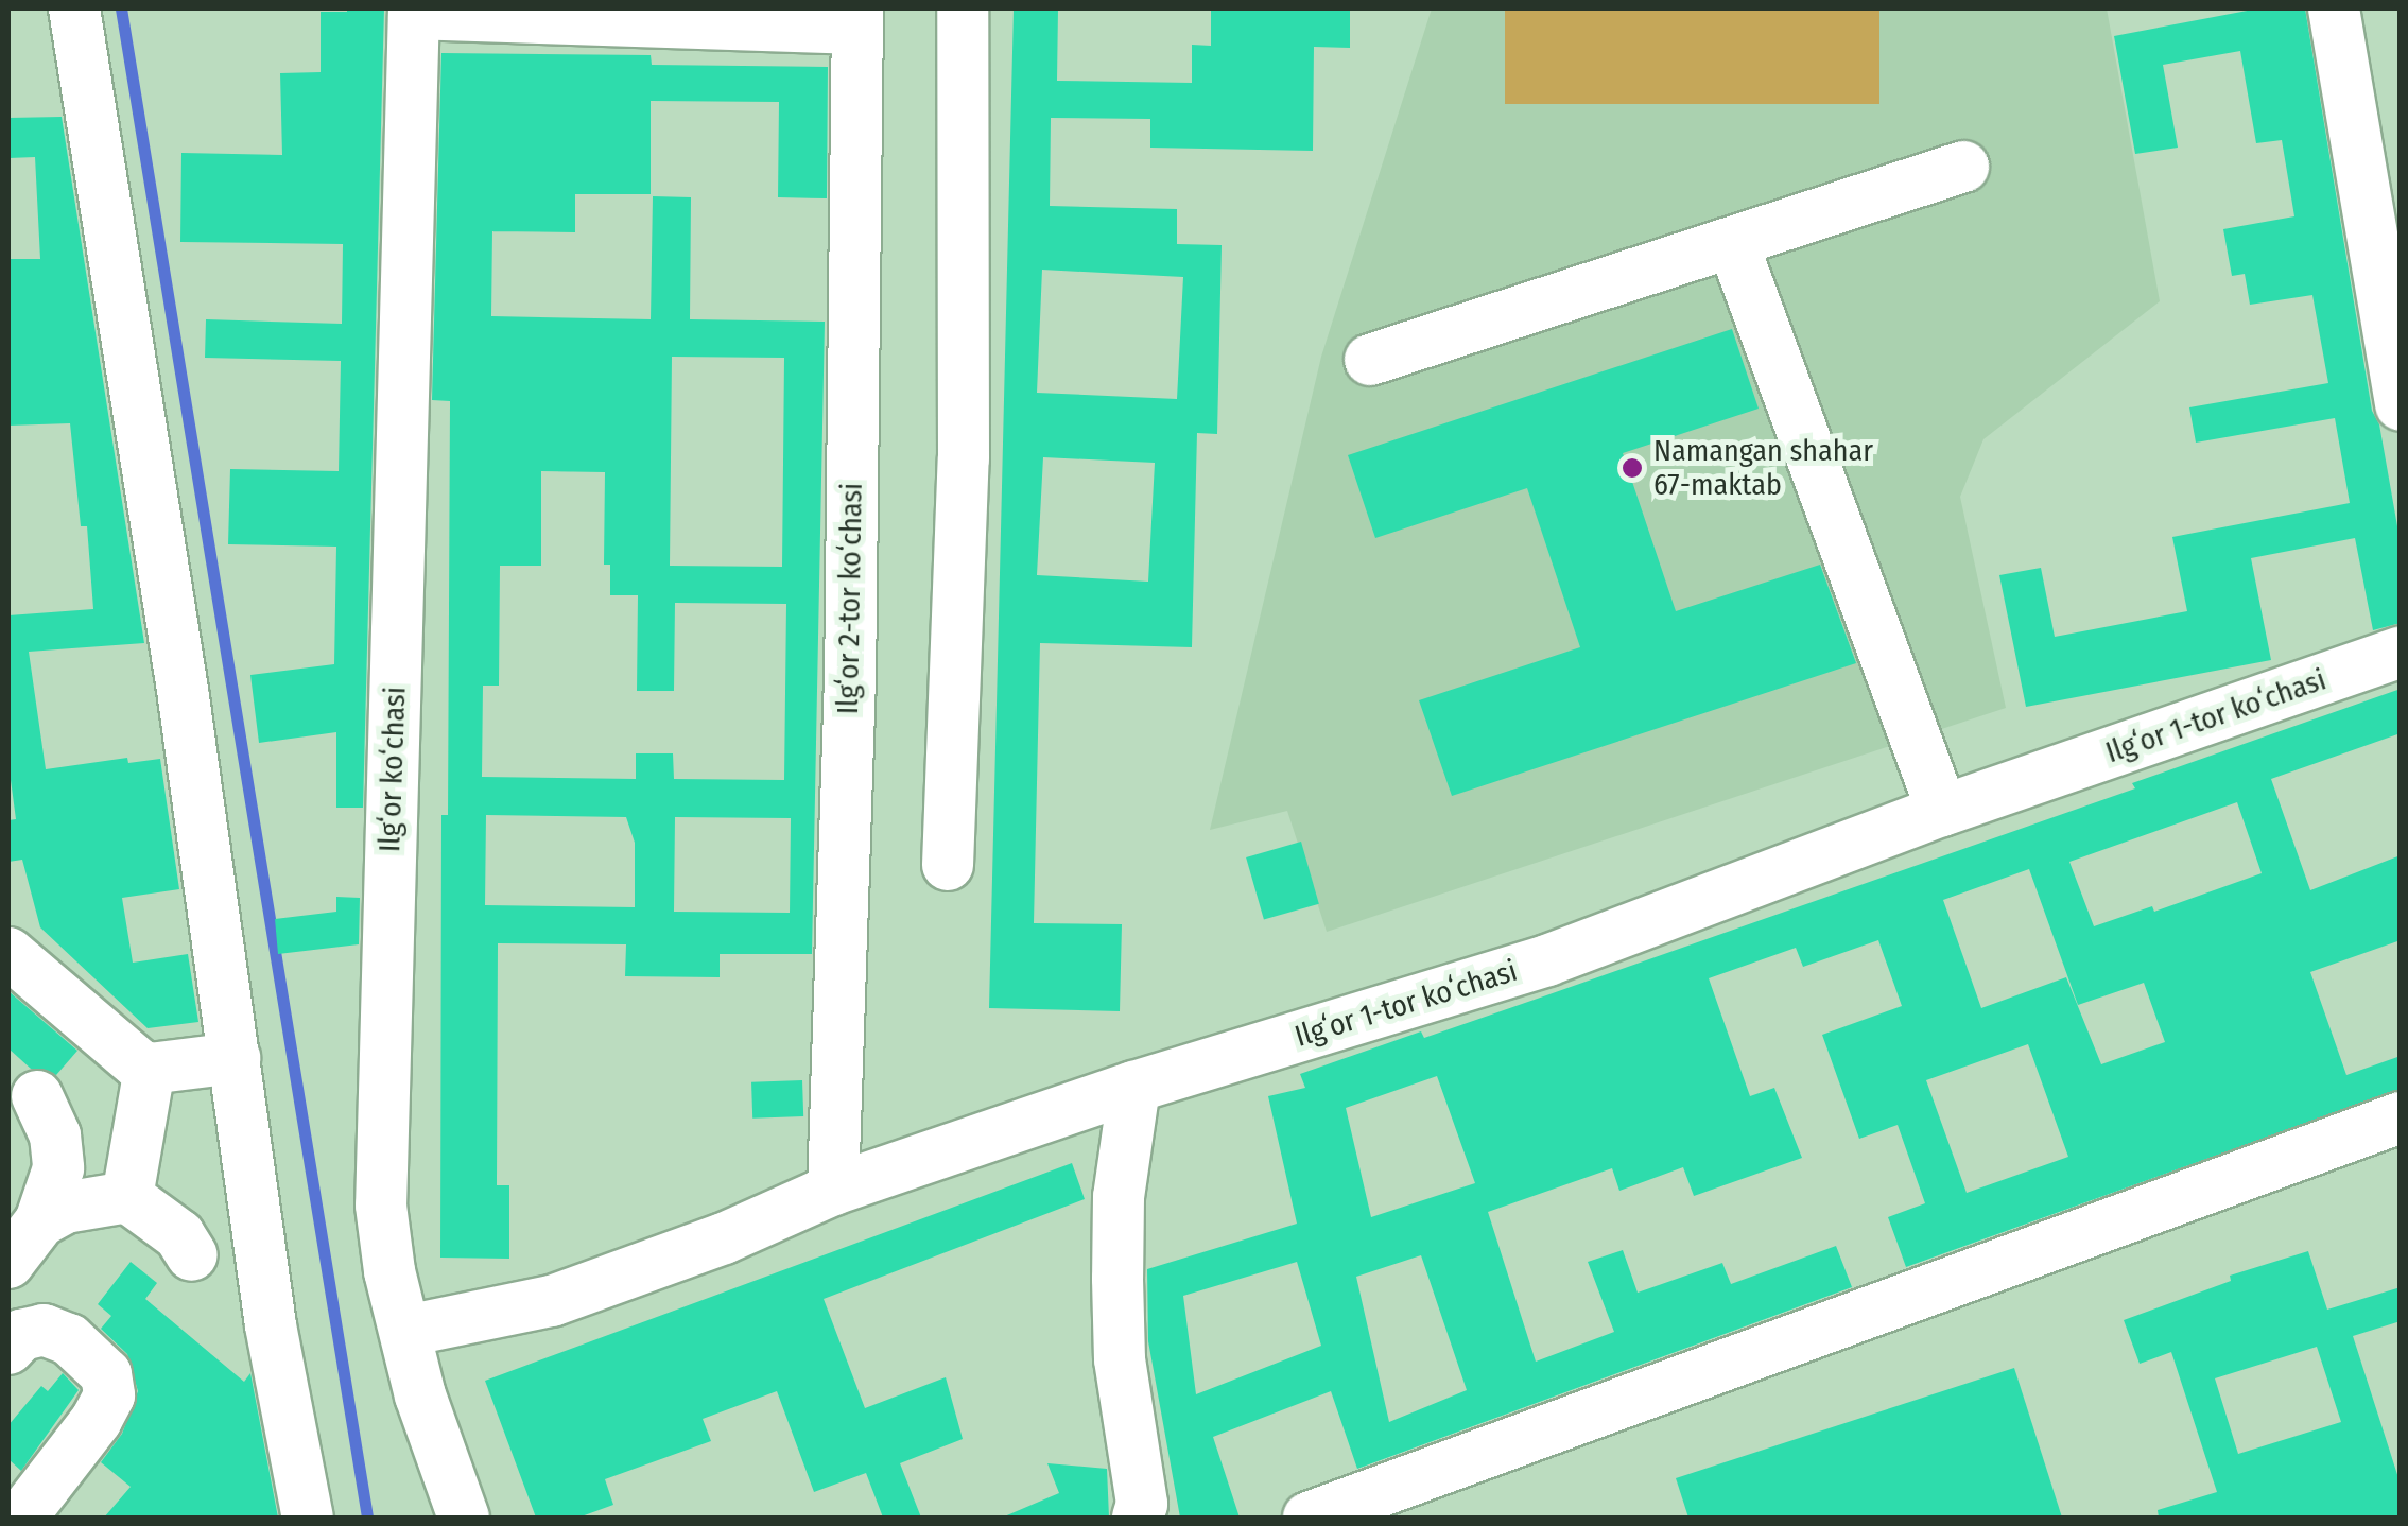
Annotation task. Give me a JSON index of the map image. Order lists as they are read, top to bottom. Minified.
{"streets":{"street":["Ilgʻor 2-tor koʻchasi","Ilgʻor 1-tor koʻchasi","Ilgʻor koʻchasi"]},"crossings":[["Ilgʻor 2-tor koʻchasi","Ilgʻor 1-tor koʻchasi"],["Ilgʻor 1-tor koʻchasi","Ilgʻor koʻchasi"]],"places":["Namangan shahar 67-maktab"]}
